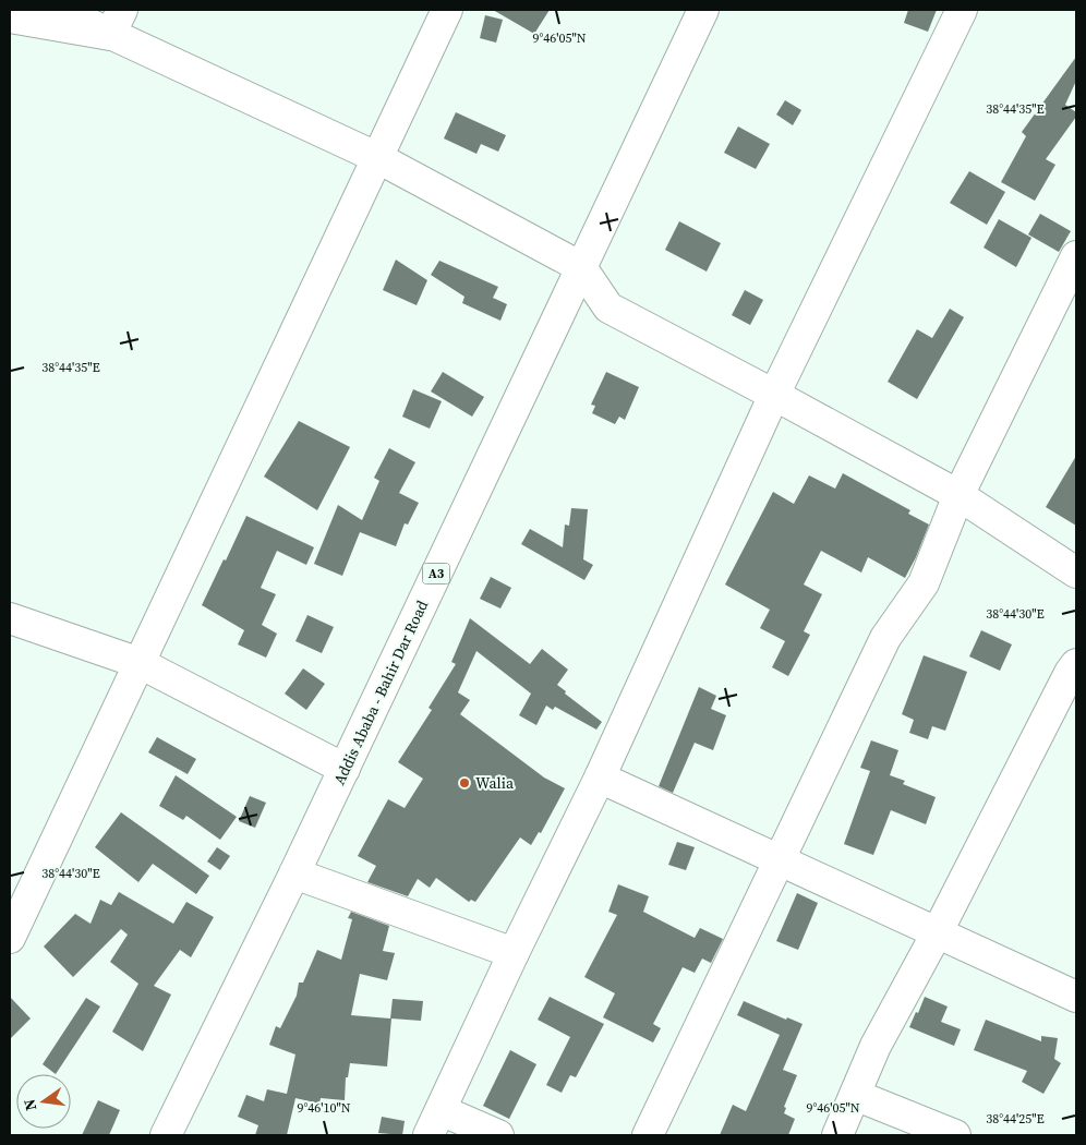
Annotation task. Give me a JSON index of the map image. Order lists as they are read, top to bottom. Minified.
{"streets":{"main road":["A3","Addis Ababa - Bahir Dar Road"]},"places":["Walia"],"north":"left","coordinates":["9°46'05\"N","38°44'35\"E","38°44'30\"E","9°46'10\"N","38°44'25\"E"]}
